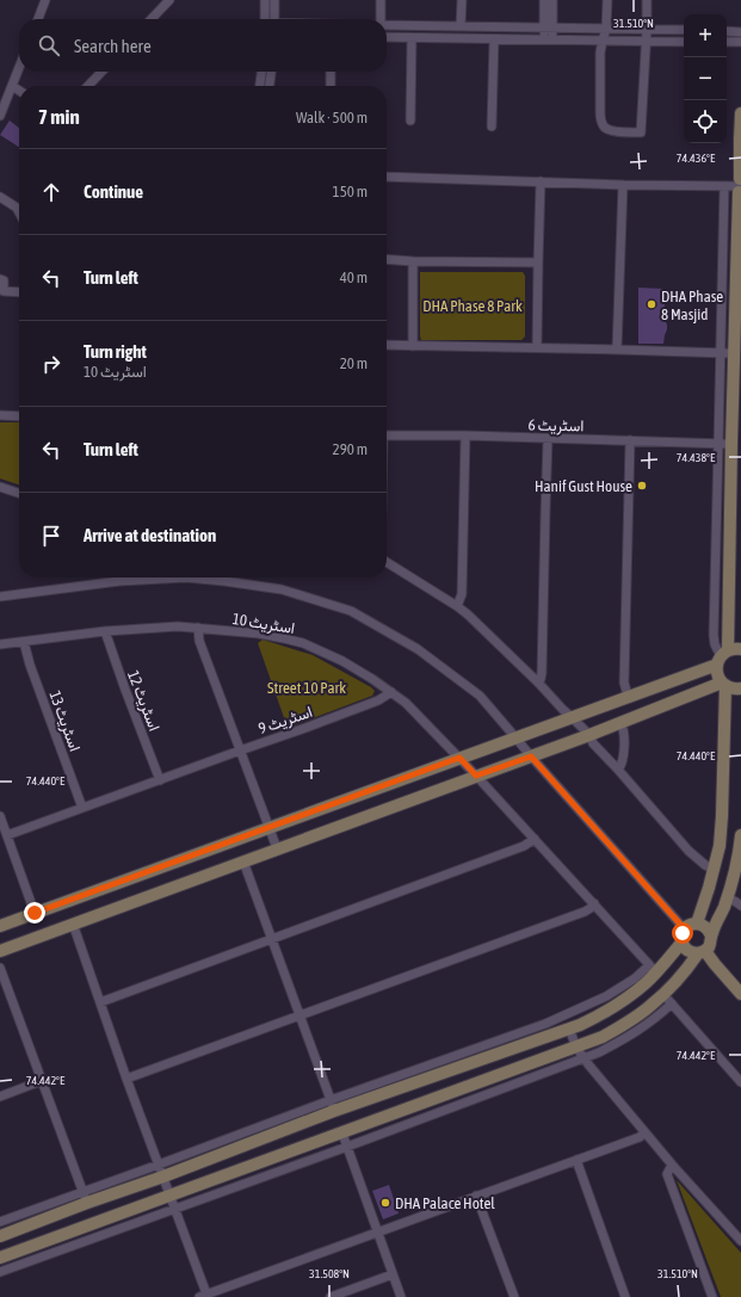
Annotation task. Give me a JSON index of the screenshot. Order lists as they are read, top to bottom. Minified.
{"streets":{"street":["اسٹریٹ 6","اسٹریٹ 10","اسٹریٹ 12","اسٹریٹ 9","اسٹریٹ 13"]},"crossings":[["اسٹریٹ 10","اسٹریٹ 12"],["اسٹریٹ 10","اسٹریٹ 9"],["اسٹریٹ 10","اسٹریٹ 13"],["اسٹریٹ 12","اسٹریٹ 9"],["اسٹریٹ 9","اسٹریٹ 13"]],"parks":["DHA Phase 8 Park","Street 10 Park"],"places":["DHA Phase 8 Masjid","Hanif Gust House","DHA Palace Hotel"],"page":{"map_buttons":["+","−"],"search":"Search here","heading":["7 min","Walk · 500 m"],"list":[["Continue","150 m"],["Turn left","40 m"],["Turn right","اسٹریٹ 10","20 m"],["Turn left","290 m"],"Arrive at destination"]},"coordinates":["31.510°N","74.436°E","74.438°E","74.440°E","74.442°E","31.508°N"]}
